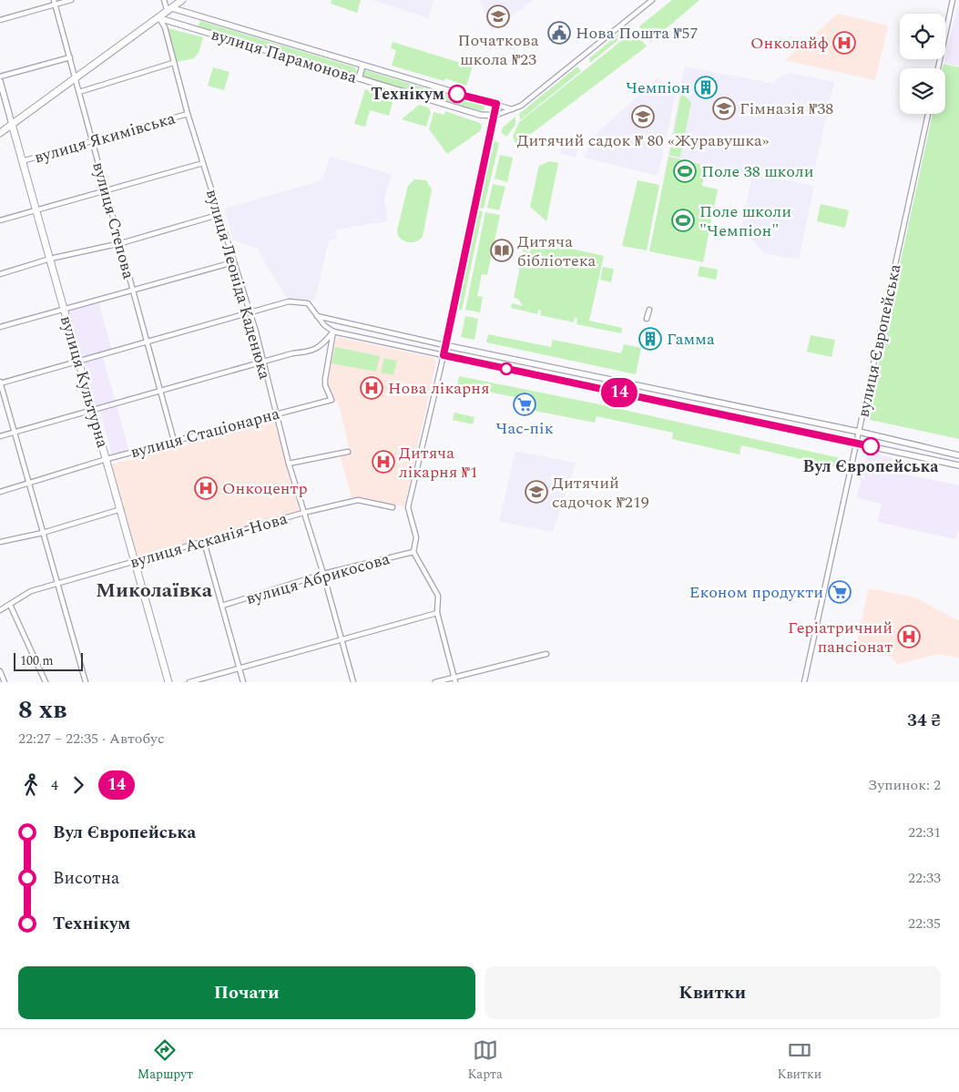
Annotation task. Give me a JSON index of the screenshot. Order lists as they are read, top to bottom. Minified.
{"streets":{"main road":["вулиця Культурна"],"street":["вулиця Парамонова","вулиця Якимівська","вулиця Степова","вулиця Леоніда Каденюка","вулиця Європейська","вулиця Стаціонарна","вулиця Асканія-Нова","вулиця Абрикосова"]},"crossings":[["вулиця Парамонова","вулиця Леоніда Каденюка"],["вулиця Якимівська","вулиця Степова"],["вулиця Якимівська","вулиця Леоніда Каденюка"],["вулиця Якимівська","вулиця Культурна"],["вулиця Степова","вулиця Стаціонарна"],["вулиця Леоніда Каденюка","вулиця Стаціонарна"],["вулиця Леоніда Каденюка","вулиця Асканія-Нова"],["вулиця Леоніда Каденюка","вулиця Абрикосова"],["вулиця Культурна","вулиця Стаціонарна"],["вулиця Культурна","вулиця Асканія-Нова"]],"districts":["Миколаївка"],"places":{"school or university":["Початкова школа №23","Гімназія №38","Дитячий садок № 80 «Журавушка»","Дитячий садочок №219"],"public building":["Нова Пошта №57"],"hospital":["Онколайф","Нова лікарня","Дитяча лікарня №1","Онкоцентр","Геріатричний пансіонат"],"building":["Чемпіон","Гамма"],"other":["Технікум","Вул Європейська"],"sports":["Поле 38 школи","Поле школи \"Чемпіон\""],"library":["Дитяча бібліотека"],"supermarket":["Час-пік","Економ продукти"]},"lines":["bus line 14"],"scale_bar":"100 m","page":{"on_map":"14","scale":"100 m","heading":["8 хв","22:27 – 22:35 · Автобус","34 ₴"],"legs":["4","14","Зупинок: 2"],"list":[{"name":"Вул Європейська","value":"22:31"},{"name":"Висотна","value":"22:33"},{"name":"Технікум","value":"22:35"}],"buttons":["Почати","Квитки"],"tabs":["Маршрут","Карта","Квитки"]}}
